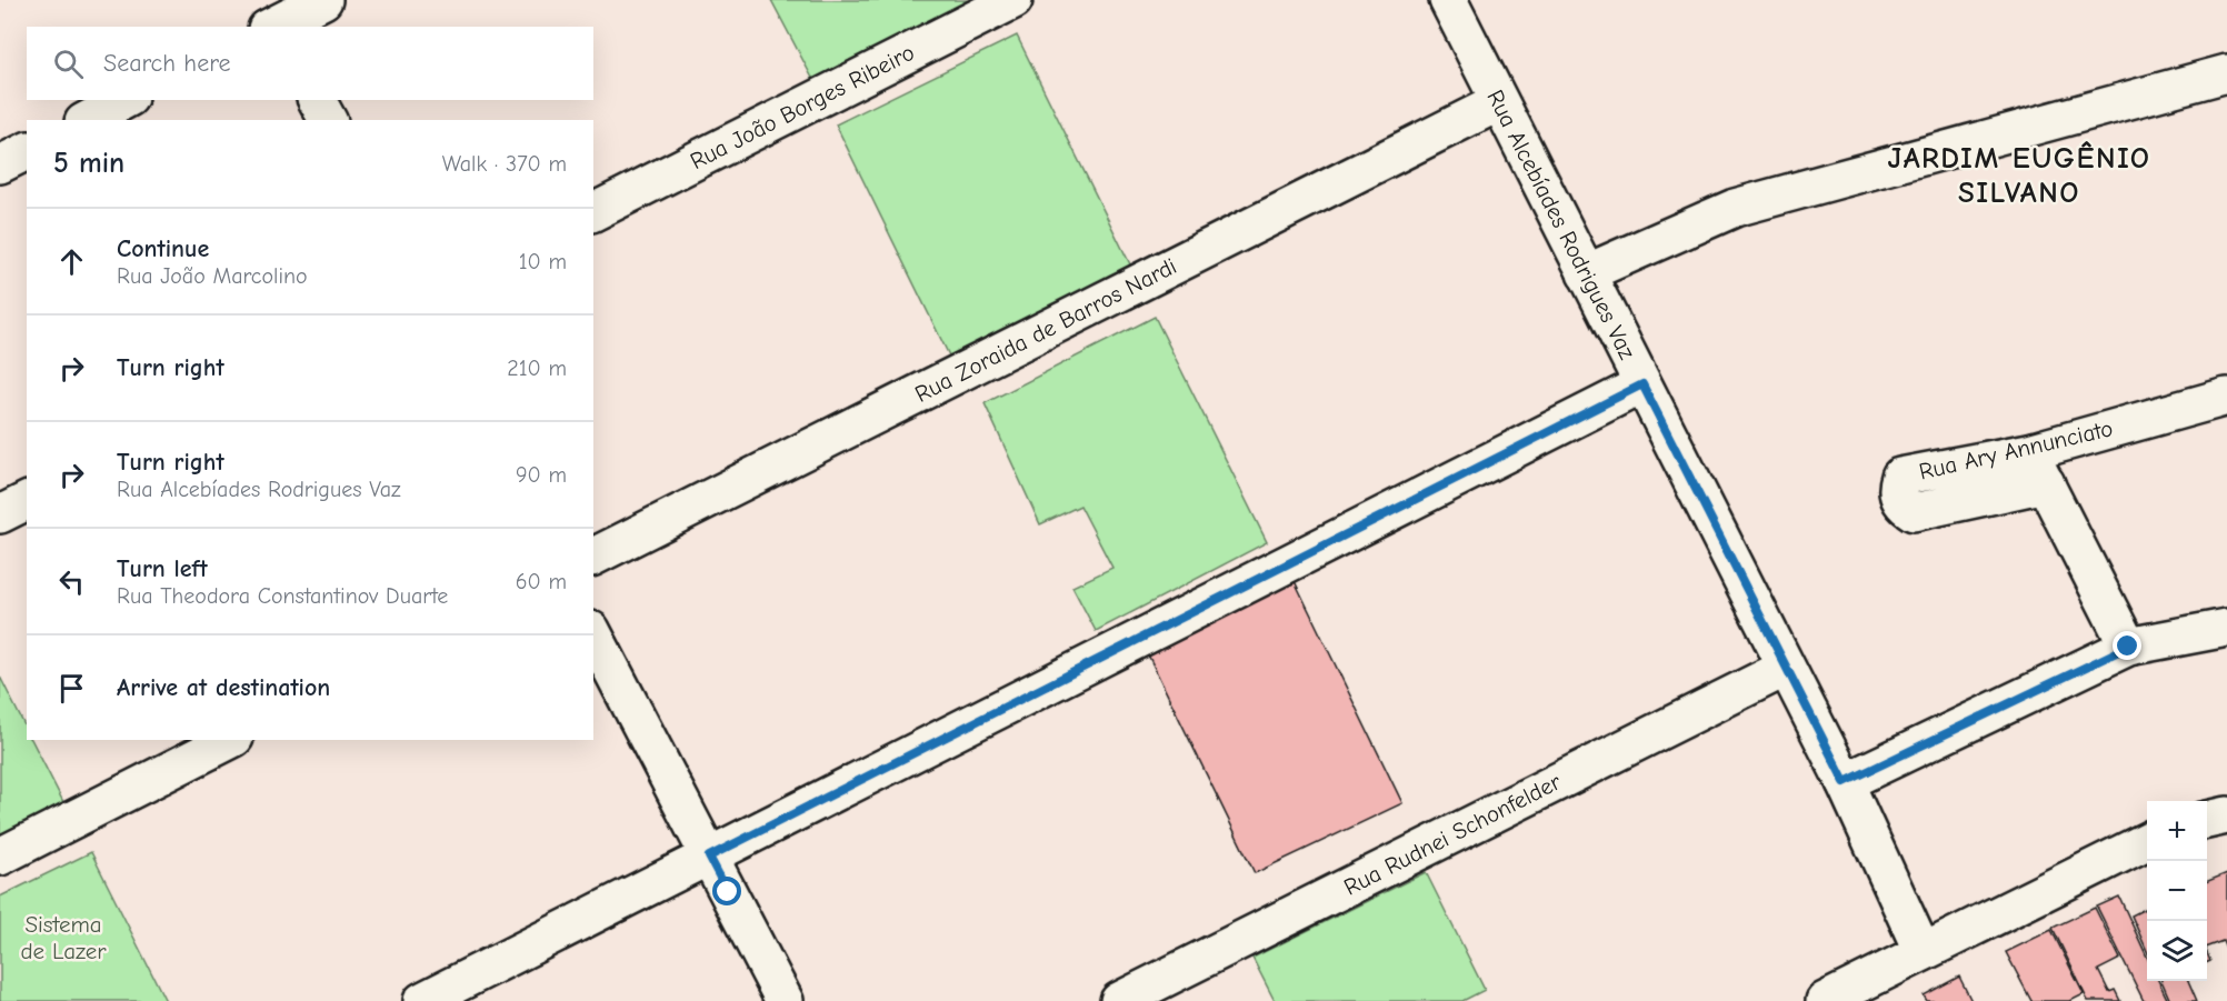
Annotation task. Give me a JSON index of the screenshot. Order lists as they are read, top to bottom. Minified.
{"streets":{"street":["Rua João Borges Ribeiro","Rua Alcebíades Rodrigues Vaz","Rua Zoraida de Barros Nardi","Rua Ary Annunciato","Rua Rudnei Schonfelder"]},"crossings":[["Rua Alcebíades Rodrigues Vaz","Rua Zoraida de Barros Nardi"],["Rua Alcebíades Rodrigues Vaz","Rua Rudnei Schonfelder"]],"districts":["JARDIM EUGÊNIO SILVANO"],"parks":["Sistema de Lazer"],"page":{"search":"Search here","heading":["5 min","Walk · 370 m"],"list":[["Continue","Rua João Marcolino","10 m"],["Turn right","210 m"],["Turn right","Rua Alcebíades Rodrigues Vaz","90 m"],["Turn left","Rua Theodora Constantinov Duarte","60 m"],"Arrive at destination"],"map_buttons":["+","−"]}}
